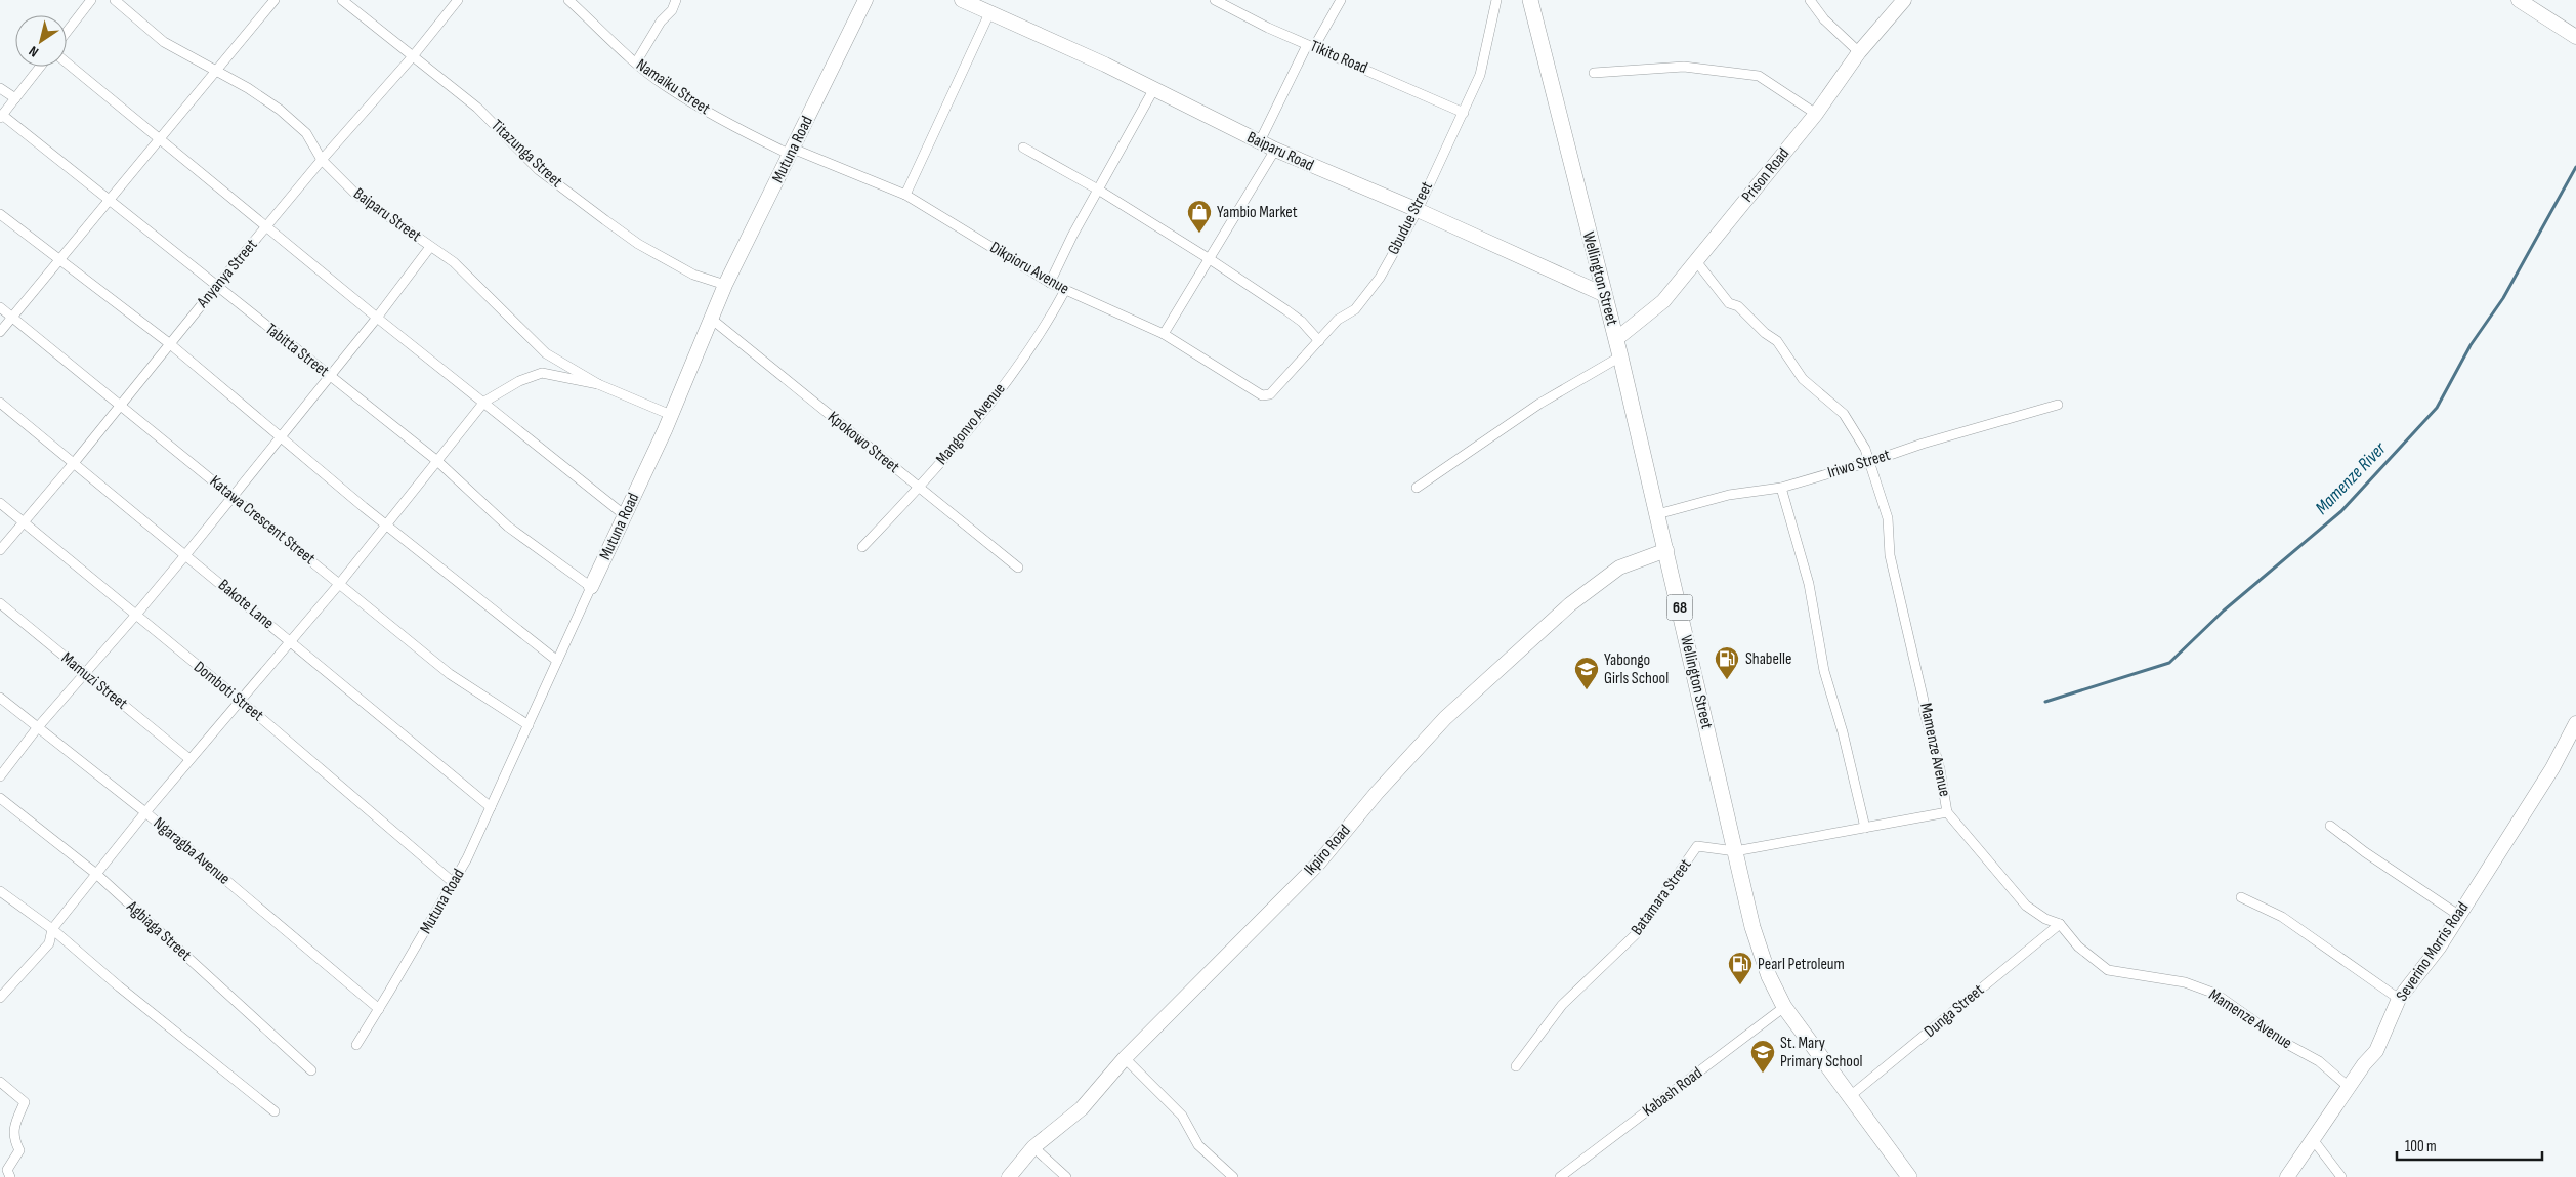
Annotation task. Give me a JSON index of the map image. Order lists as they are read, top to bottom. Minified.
{"streets":{"main road":["Wellington Street","68"],"street":["Tikito Road","Namaiku Street","Mutuna Road","Baiparu Road","Titazunga Street","Prison Road","Baiparu Street","Gbudue Street","Dikpioru Avenue","Anyanya Street","Tabitta Street","Mangonvo Avenue","Kpokowo Street","Iriwo Street","Katawa Crescent Street","Bakote Lane","Mamuzi Street","Domboti Street","Mamenze Avenue","Ikpiro Road","Ngaragba Avenue","Batamara Street","Agbiaga Street","Severino Morris Road","Dunga Street","Kabash Road"]},"crossings":[["Tikito Road","Gbudue Street"],["Namaiku Street","Mutuna Road"],["Namaiku Street","Dikpioru Avenue"],["Mutuna Road","Titazunga Street"],["Mutuna Road","Baiparu Street"],["Mutuna Road","Dikpioru Avenue"],["Mutuna Road","Tabitta Street"],["Mutuna Road","Kpokowo Street"],["Mutuna Road","Katawa Crescent Street"],["Mutuna Road","Bakote Lane"],["Mutuna Road","Domboti Street"],["Mutuna Road","Ngaragba Avenue"],["Baiparu Road","Gbudue Street"],["Baiparu Road","Wellington Street"],["Titazunga Street","Anyanya Street"],["Prison Road","Wellington Street"],["Prison Road","Mamenze Avenue"],["Baiparu Street","Anyanya Street"],["Gbudue Street","Dikpioru Avenue"],["Dikpioru Avenue","Mangonvo Avenue"],["Anyanya Street","Tabitta Street"],["Anyanya Street","Katawa Crescent Street"],["Anyanya Street","Bakote Lane"],["Anyanya Street","Domboti Street"],["Wellington Street","Iriwo Street"],["Wellington Street","Ikpiro Road"],["Wellington Street","Batamara Street"],["Wellington Street","Dunga Street"],["Wellington Street","Kabash Road"],["Mangonvo Avenue","Kpokowo Street"],["Iriwo Street","Mamenze Avenue"],["Mamenze Avenue","Batamara Street"],["Mamenze Avenue","Severino Morris Road"],["Mamenze Avenue","Dunga Street"]],"water":["Mamenze River"],"places":{"shop":["Yambio Market"],"fuel station":["Shabelle","Pearl Petroleum"],"school or university":["Yabongo Girls School","St. Mary Primary School"]},"scale_bar":"100 m","north":"bottom left"}
